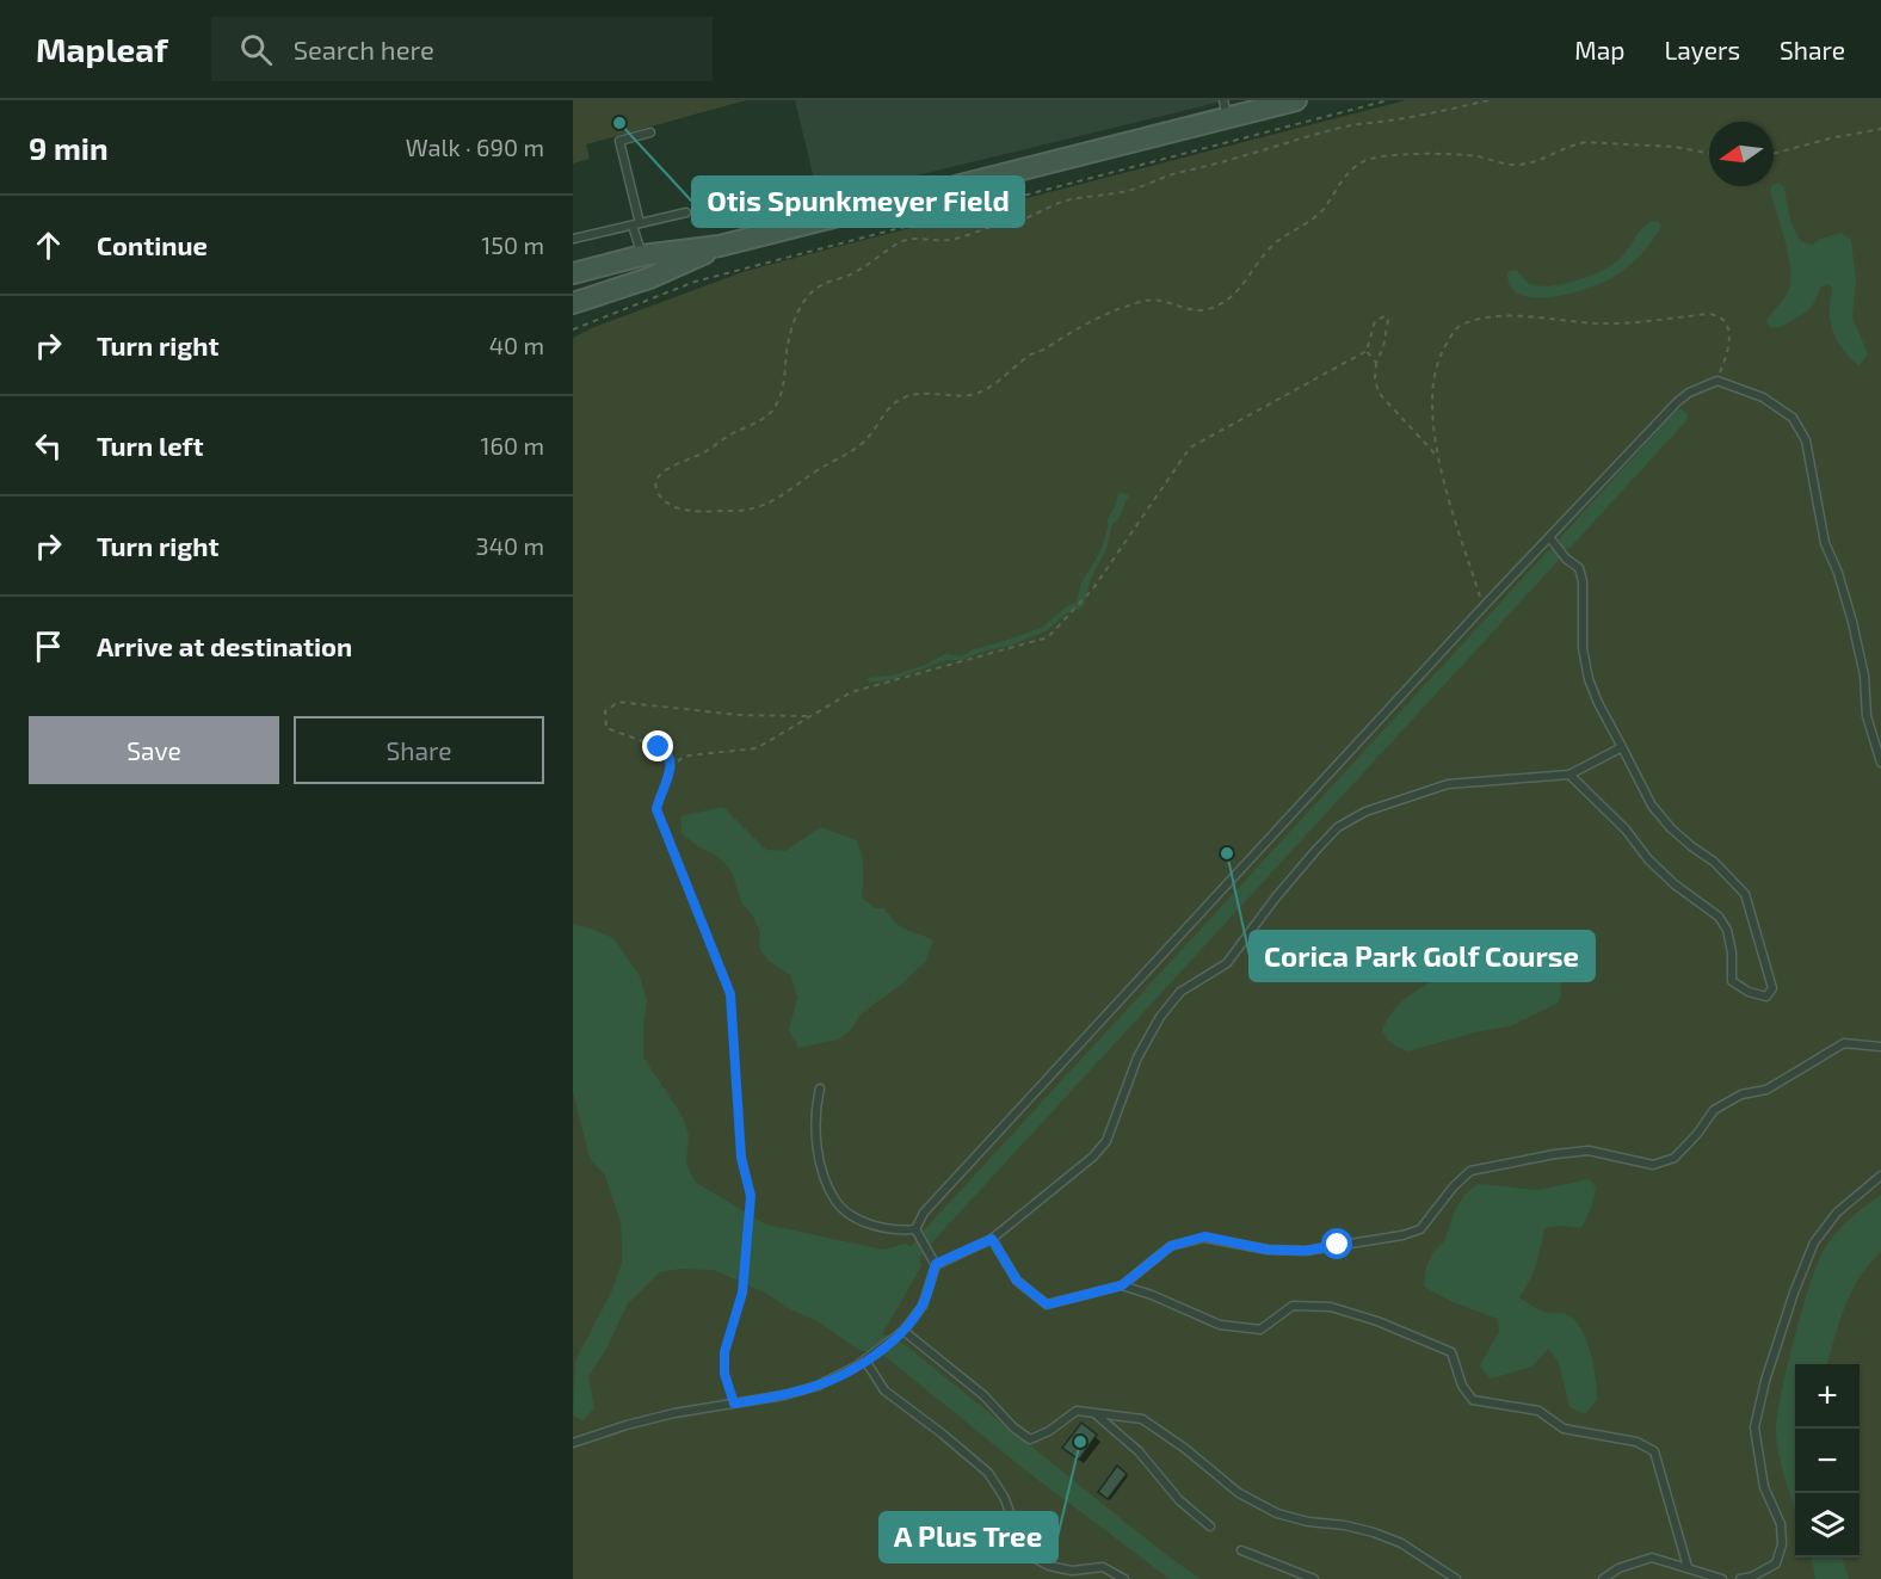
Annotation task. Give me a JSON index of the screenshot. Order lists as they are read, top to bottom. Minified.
{"places":["Otis Spunkmeyer Field","Corica Park Golf Course","A Plus Tree"],"north":"left","page":{"header":"Mapleaf","search":"Search here","nav":["Map","Layers","Share"],"heading":["9 min","Walk · 690 m"],"list":[["Continue","150 m"],["Turn right","40 m"],["Turn left","160 m"],["Turn right","340 m"],"Arrive at destination"],"buttons":["Save","Share"],"map_buttons":["+","−"]}}
